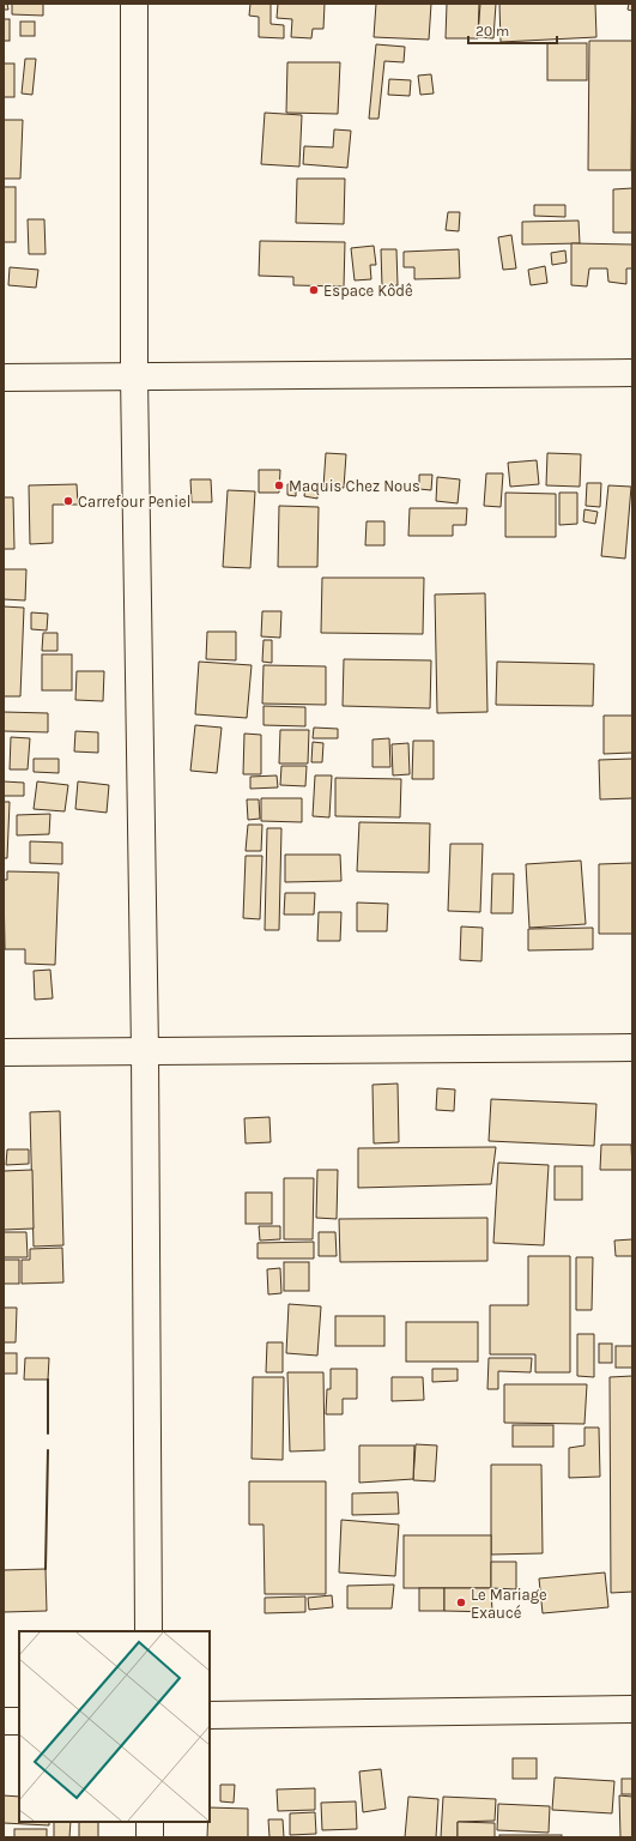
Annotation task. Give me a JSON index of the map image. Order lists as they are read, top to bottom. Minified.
{"places":["Espace Kôdê","Maquis Chez Nous","Carrefour Peniel","Le Mariage Exaucé"],"scale_bar":"20 m"}
